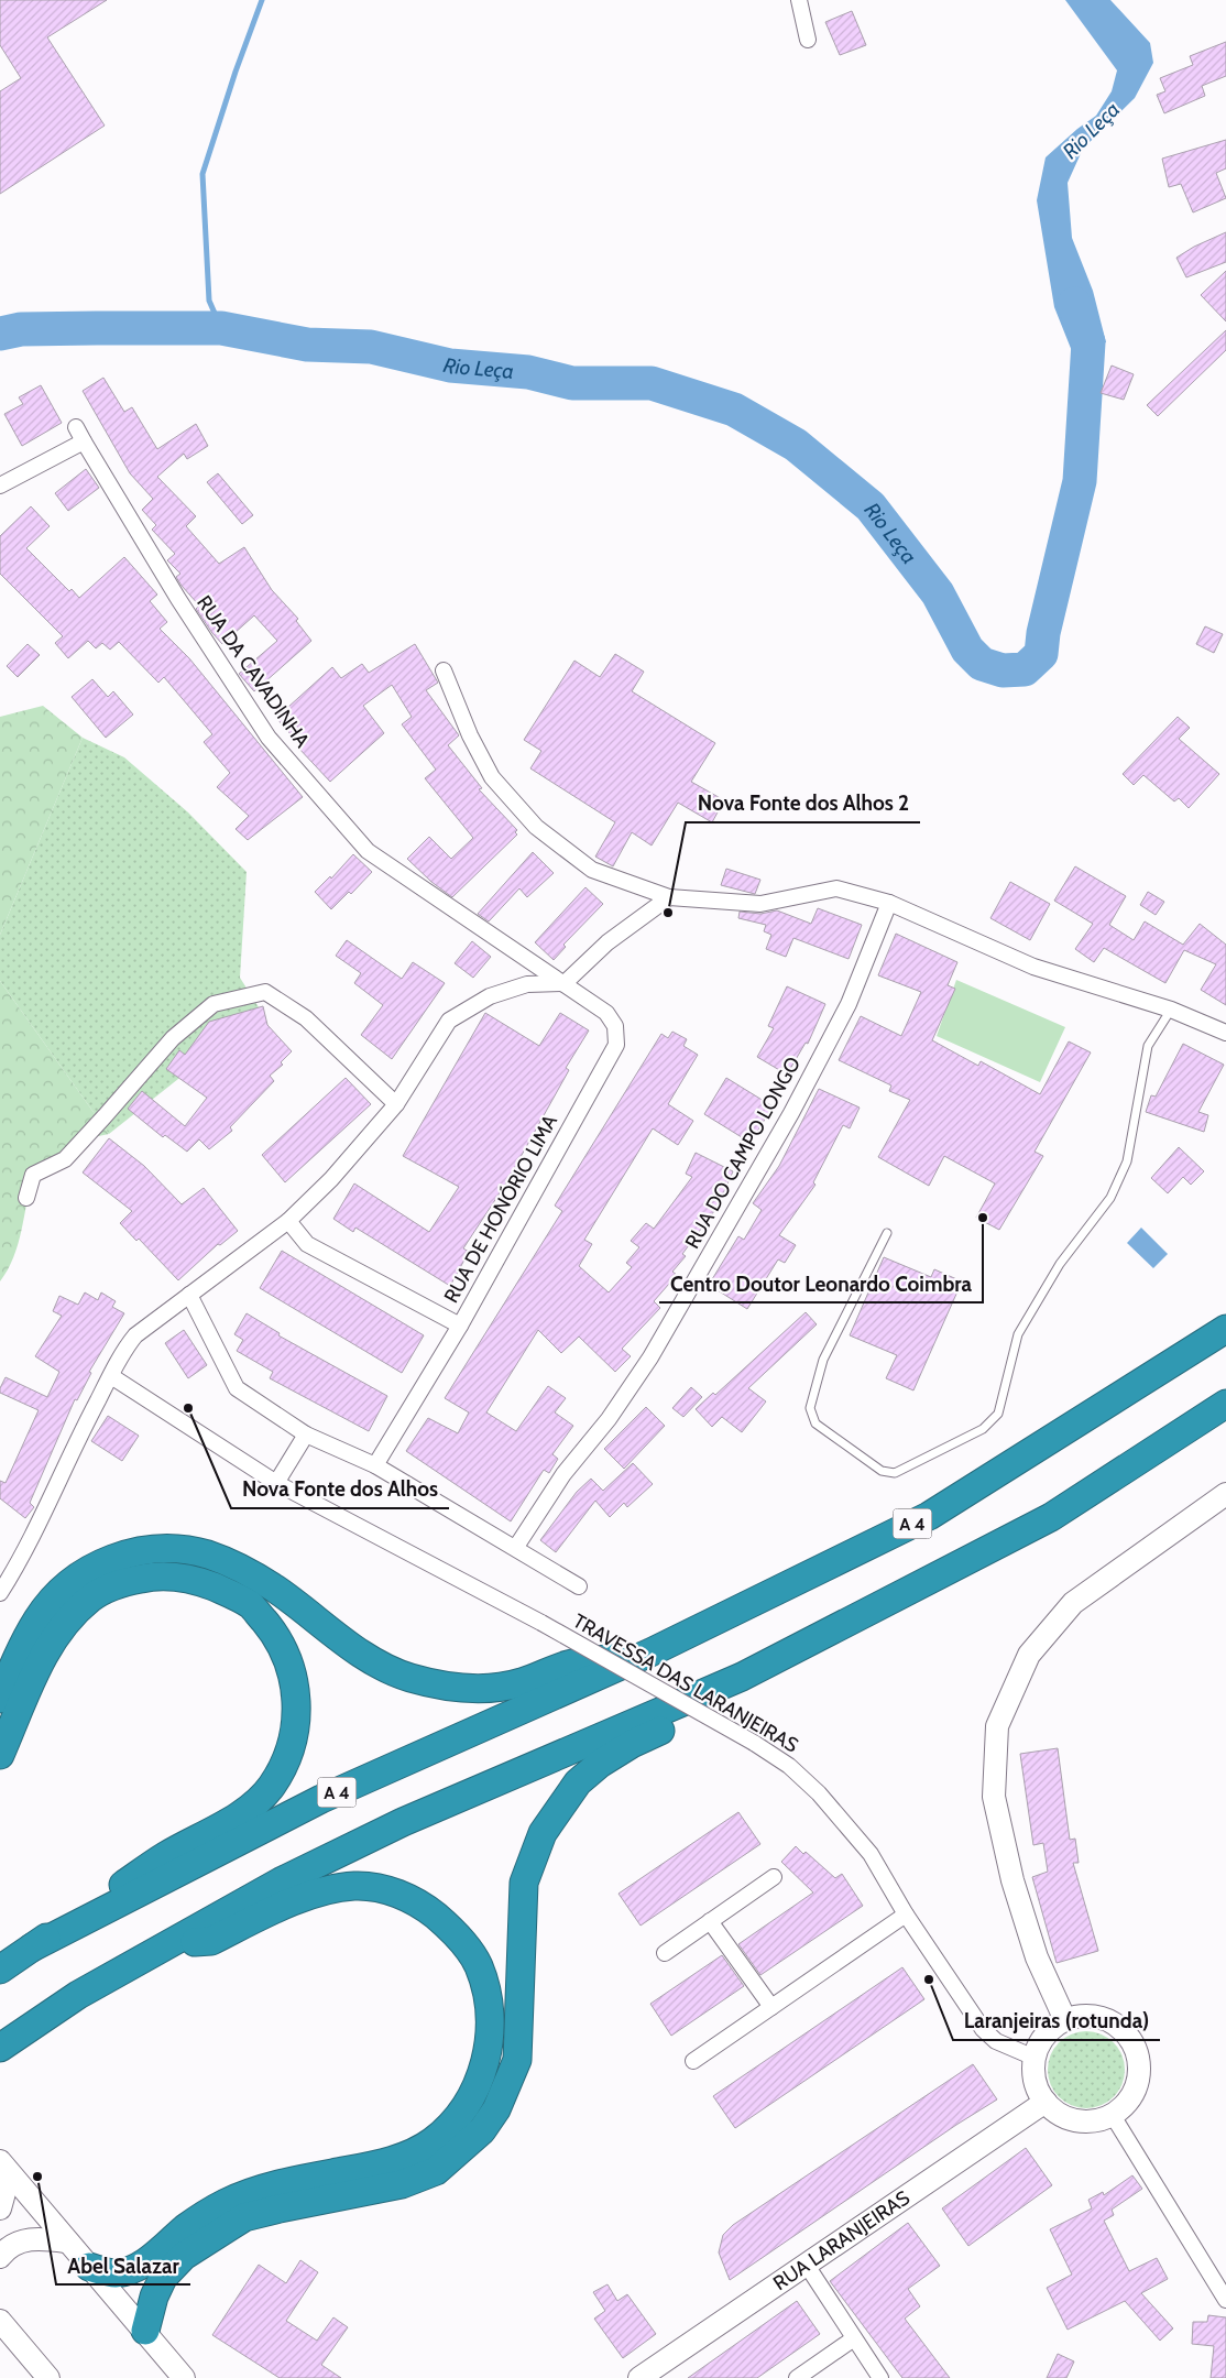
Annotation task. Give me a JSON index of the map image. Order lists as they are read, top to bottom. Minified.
{"streets":{"highway":["A 4"],"street":["RUA DA CAVADINHA","RUA DO CAMPO LONGO","RUA DE HONÓRIO LIMA","TRAVESSA DAS LARANJEIRAS","RUA LARANJEIRAS"]},"crossings":[["RUA DA CAVADINHA","RUA DE HONÓRIO LIMA"],["RUA DO CAMPO LONGO","TRAVESSA DAS LARANJEIRAS"],["RUA DE HONÓRIO LIMA","TRAVESSA DAS LARANJEIRAS"],["TRAVESSA DAS LARANJEIRAS","RUA LARANJEIRAS"]],"water":["Rio Leça"],"places":["Nova Fonte dos Alhos 2","Centro Doutor Leonardo Coimbra","Nova Fonte dos Alhos","Laranjeiras (rotunda)","Abel Salazar"]}
